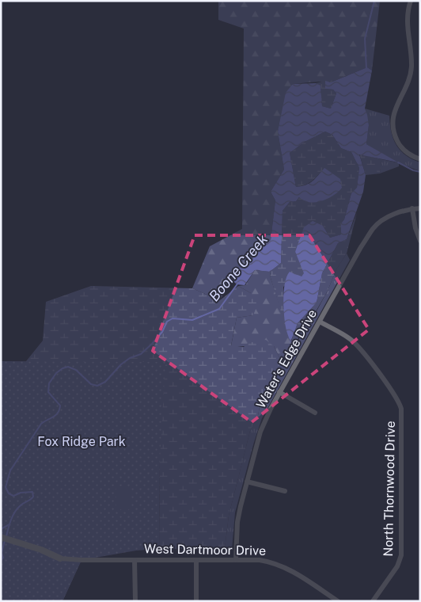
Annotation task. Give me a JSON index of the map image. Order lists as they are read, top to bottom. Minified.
{"streets":{"street":["Water’s Edge Drive","North Thornwood Drive","West Dartmoor Drive"]},"crossings":[["Water’s Edge Drive","North Thornwood Drive"],["Water’s Edge Drive","West Dartmoor Drive"]],"water":["Boone Creek"],"parks":["Fox Ridge Park"]}
